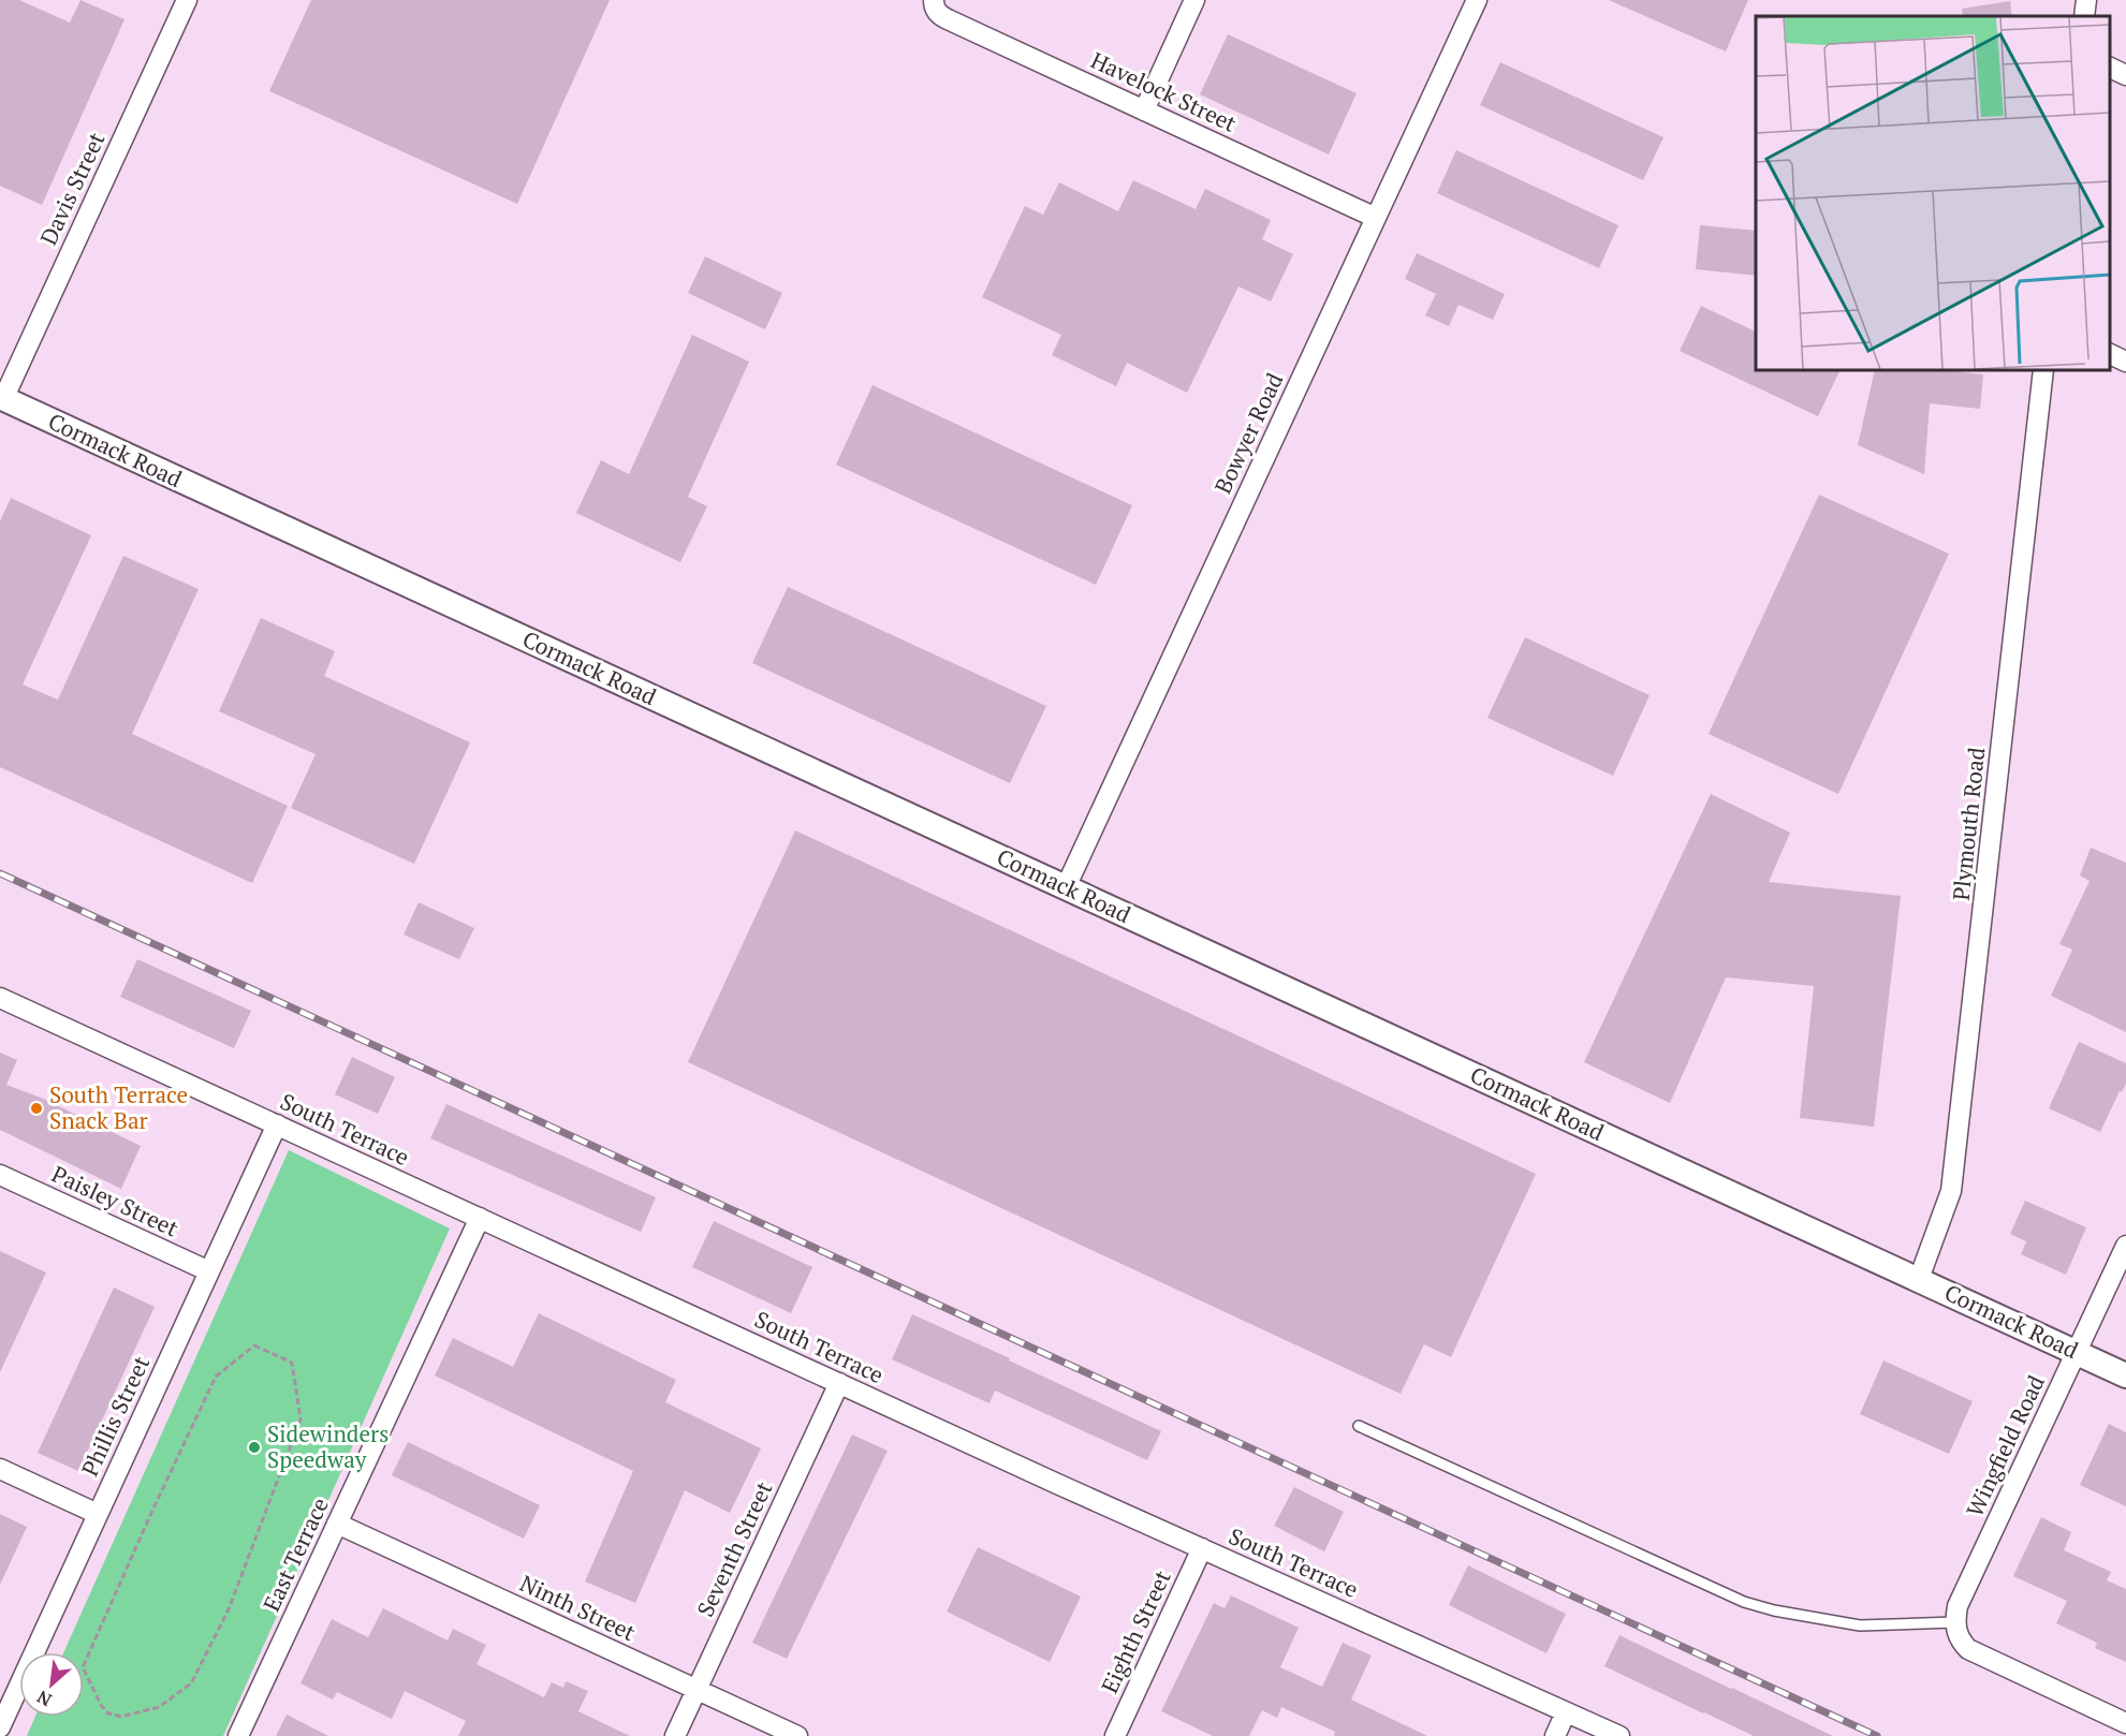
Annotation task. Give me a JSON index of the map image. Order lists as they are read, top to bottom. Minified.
{"streets":{"street":["Havelock Street","Davis Street","Bowyer Road","Cormack Road","Plymouth Road","South Terrace","Paisley Street","Phillis Street","Wingfield Road","Seventh Street","East Terrace","Ninth Street","Eighth Street"]},"crossings":[["Havelock Street","Bowyer Road"],["Davis Street","Cormack Road"],["Bowyer Road","Cormack Road"],["Cormack Road","Plymouth Road"],["Cormack Road","Wingfield Road"],["South Terrace","Phillis Street"],["South Terrace","Seventh Street"],["South Terrace","East Terrace"],["South Terrace","Eighth Street"],["Paisley Street","Phillis Street"],["Seventh Street","Ninth Street"],["East Terrace","Ninth Street"]],"places":["South Terrace Snack Bar","Sidewinders Speedway"],"north":"bottom left"}
